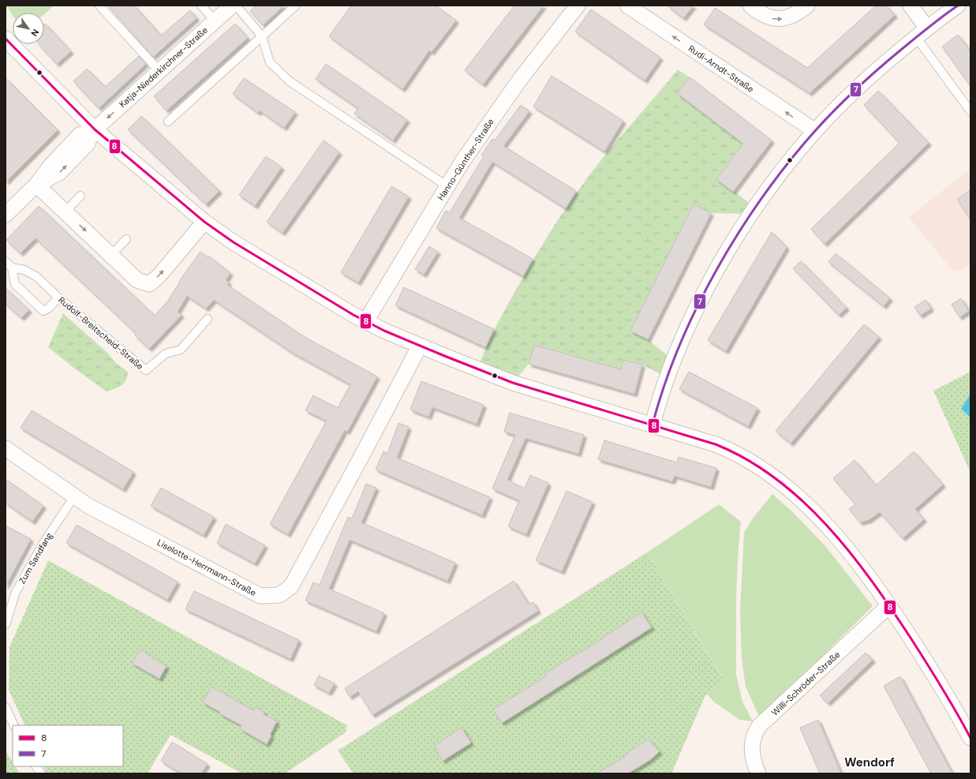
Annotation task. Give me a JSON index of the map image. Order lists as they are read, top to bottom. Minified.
{"streets":{"street":["Katja-Niederkirchner-Straße","Rudi-Arndt-Straße","Hanno-Günther-Straße","Liselotte-Herrmann-Straße","Willi-Schröder-Straße"],"lane":["Rudolf-Breitscheid-Straße","Zum Sandfang"]},"crossings":[["Zum Sandfang","Liselotte-Herrmann-Straße"]],"one_way":["Katja-Niederkirchner-Straße","Rudi-Arndt-Straße"],"districts":["Wendorf"],"lines":["transit line 7","transit line 8"],"legend":["8","7"],"north":"bottom right"}
